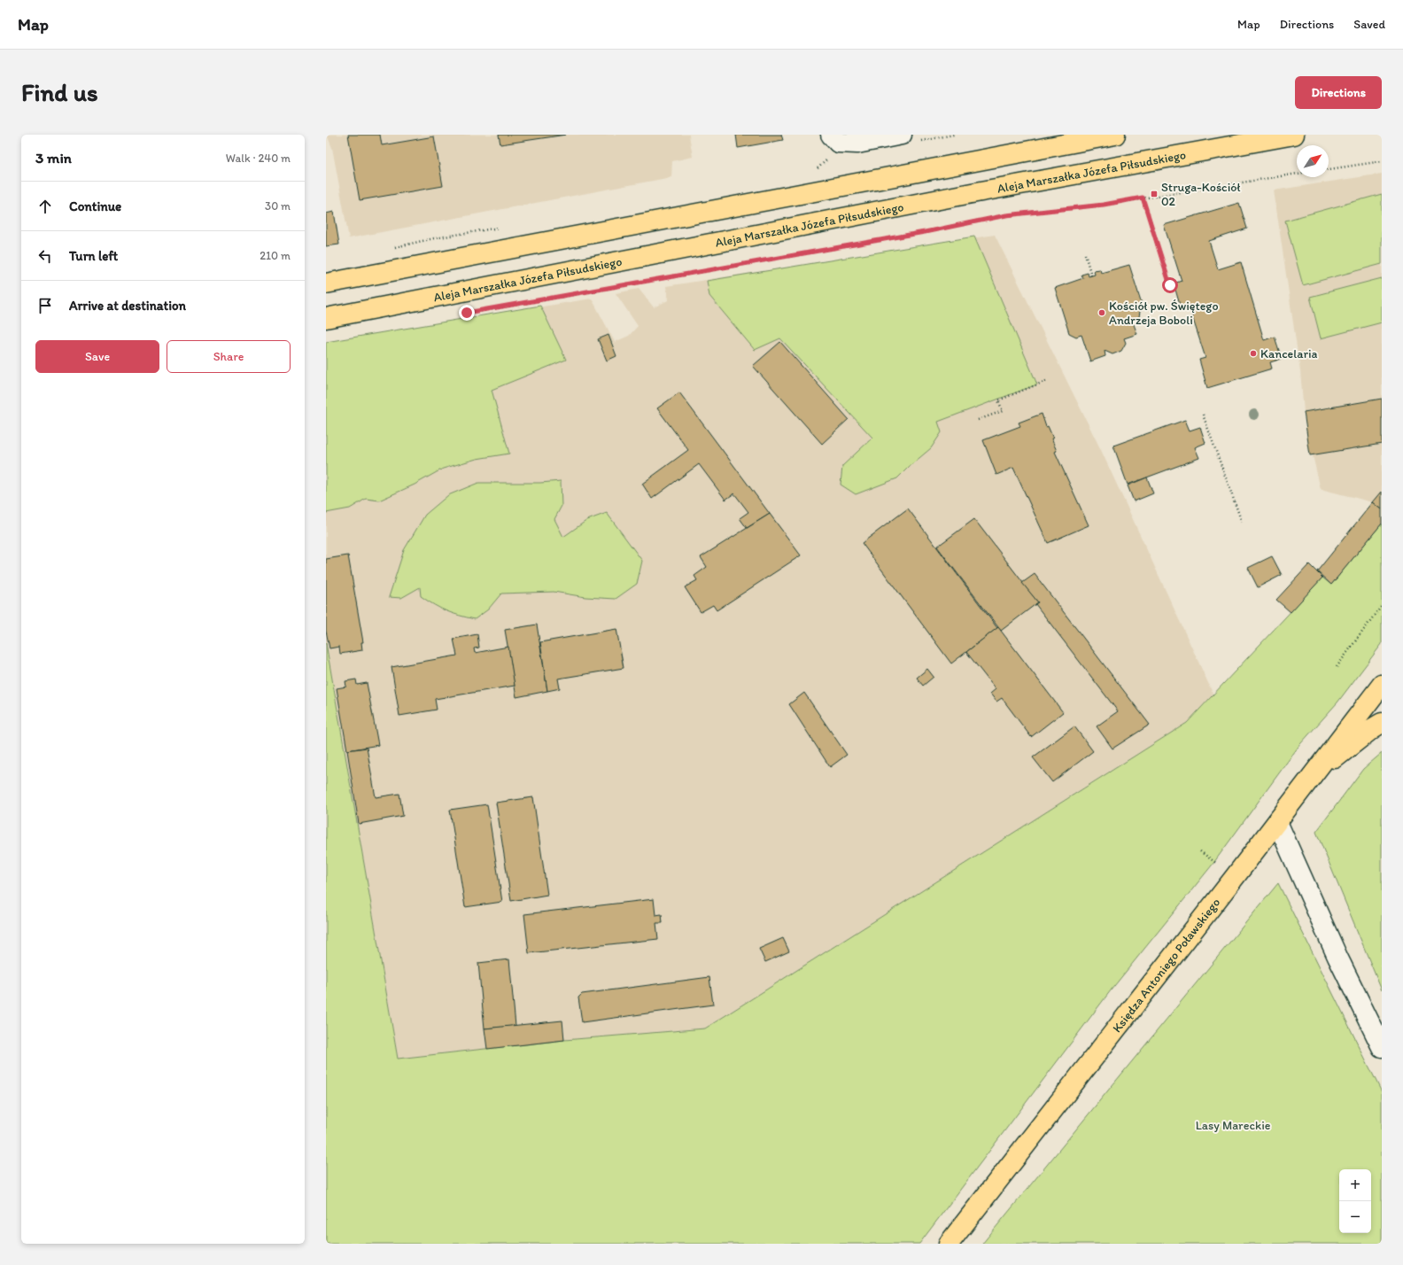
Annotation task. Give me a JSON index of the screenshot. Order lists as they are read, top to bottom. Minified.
{"streets":{"main road":["Aleja Marszałka Józefa Piłsudskiego","Księdza Antoniego Poławskiego"]},"parks":["Lasy Mareckie"],"places":{"transit":["Struga-Kościół 02"],"other":["Kościół pw. Świętego Andrzeja Boboli","Kancelaria"]},"north":"top right","page":{"header":"Map","nav":["Map","Directions","Saved"],"buttons":["Directions",["Save","Share"]],"title":"Find us","heading":["3 min","Walk · 240 m"],"list":[["Continue","30 m"],["Turn left","210 m"],"Arrive at destination"],"map_buttons":["+","−"]}}
